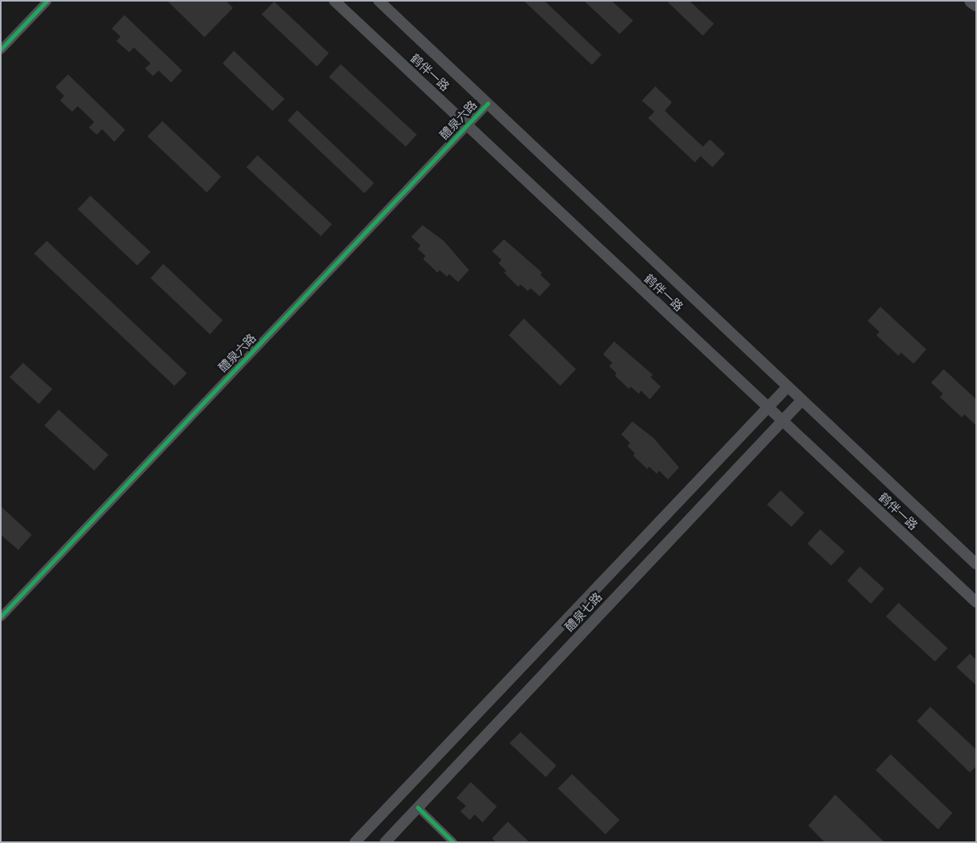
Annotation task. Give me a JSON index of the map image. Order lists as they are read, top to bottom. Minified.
{"streets":{"main road":["鹤伴一路","醴泉七路"],"street":["醴泉六路"]},"crossings":[["鹤伴一路","醴泉六路"],["鹤伴一路","醴泉七路"]]}
